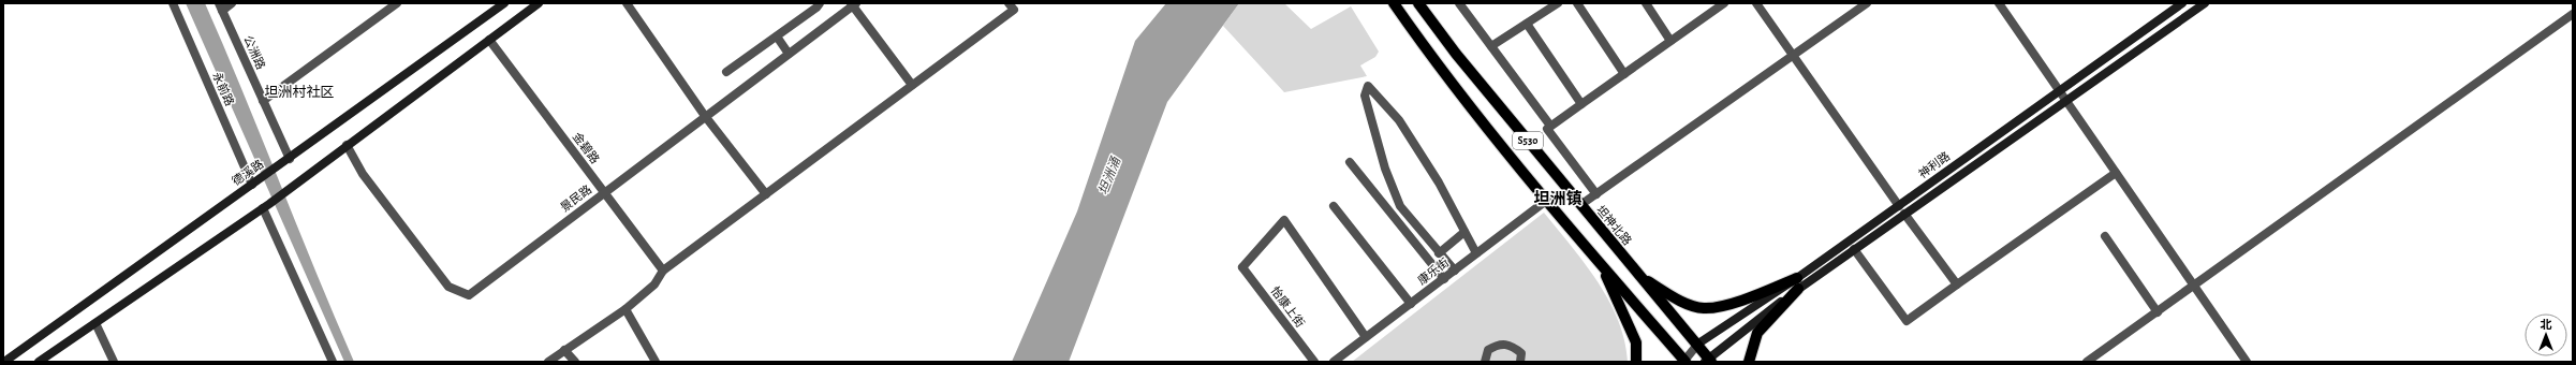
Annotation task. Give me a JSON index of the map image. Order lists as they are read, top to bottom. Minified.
{"streets":{"main road":["S530","神利路","德溪路","坦神北路"],"street":["公洲路","永前路","金碧路","景民路","康乐街","怡康上街"]},"crossings":[["公洲路","德溪路"],["永前路","德溪路"],["S530","康乐街"],["金碧路","景民路"],["神利路","坦神北路"],["康乐街","怡康上街"]],"districts":["坦洲村社区","坦洲镇"],"water":["坦洲涌"],"north":"top"}
